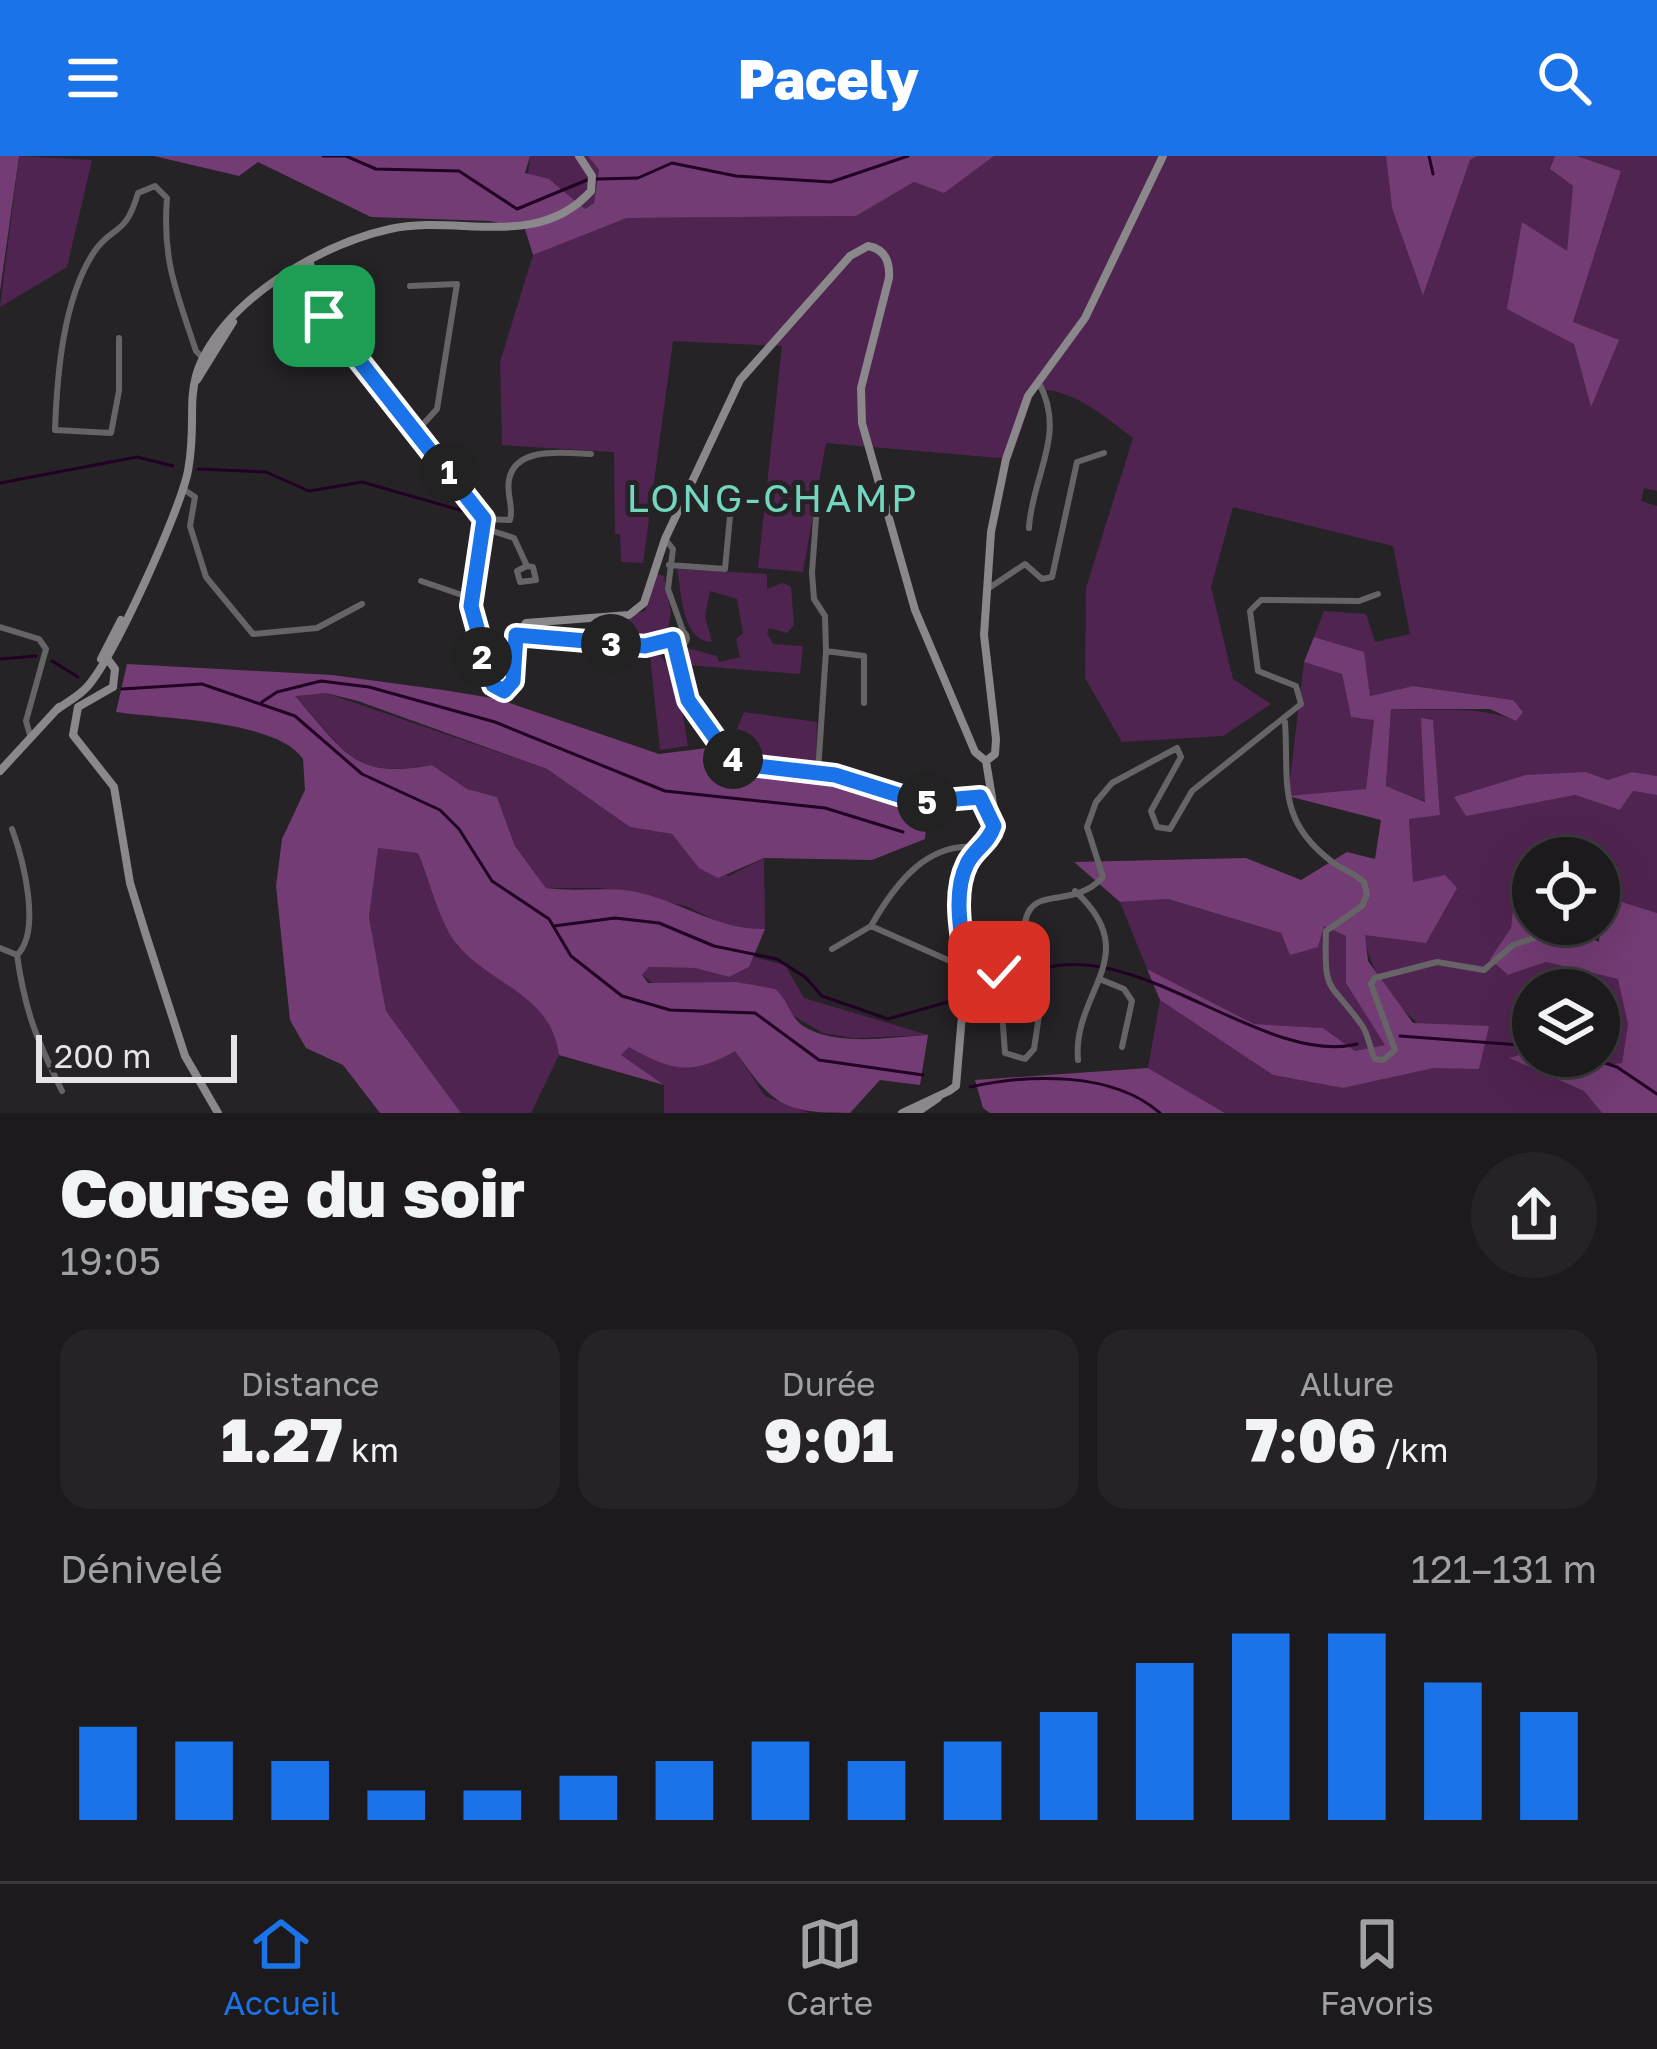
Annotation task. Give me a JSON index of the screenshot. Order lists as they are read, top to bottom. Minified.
{"districts":["LONG-CHAMP"],"scale_bar":"200 m","page":{"header":"Pacely","pins":["1","3","2","4","5"],"scale":"200 m","heading":["Course du soir","19:05"],"stats":[["Distance","1.27 km"],["Durée","9:01"],["Allure","7:06 /km"]],"chart":["Dénivelé","121–131 m"],"tabs":["Accueil","Carte","Favoris"]}}
